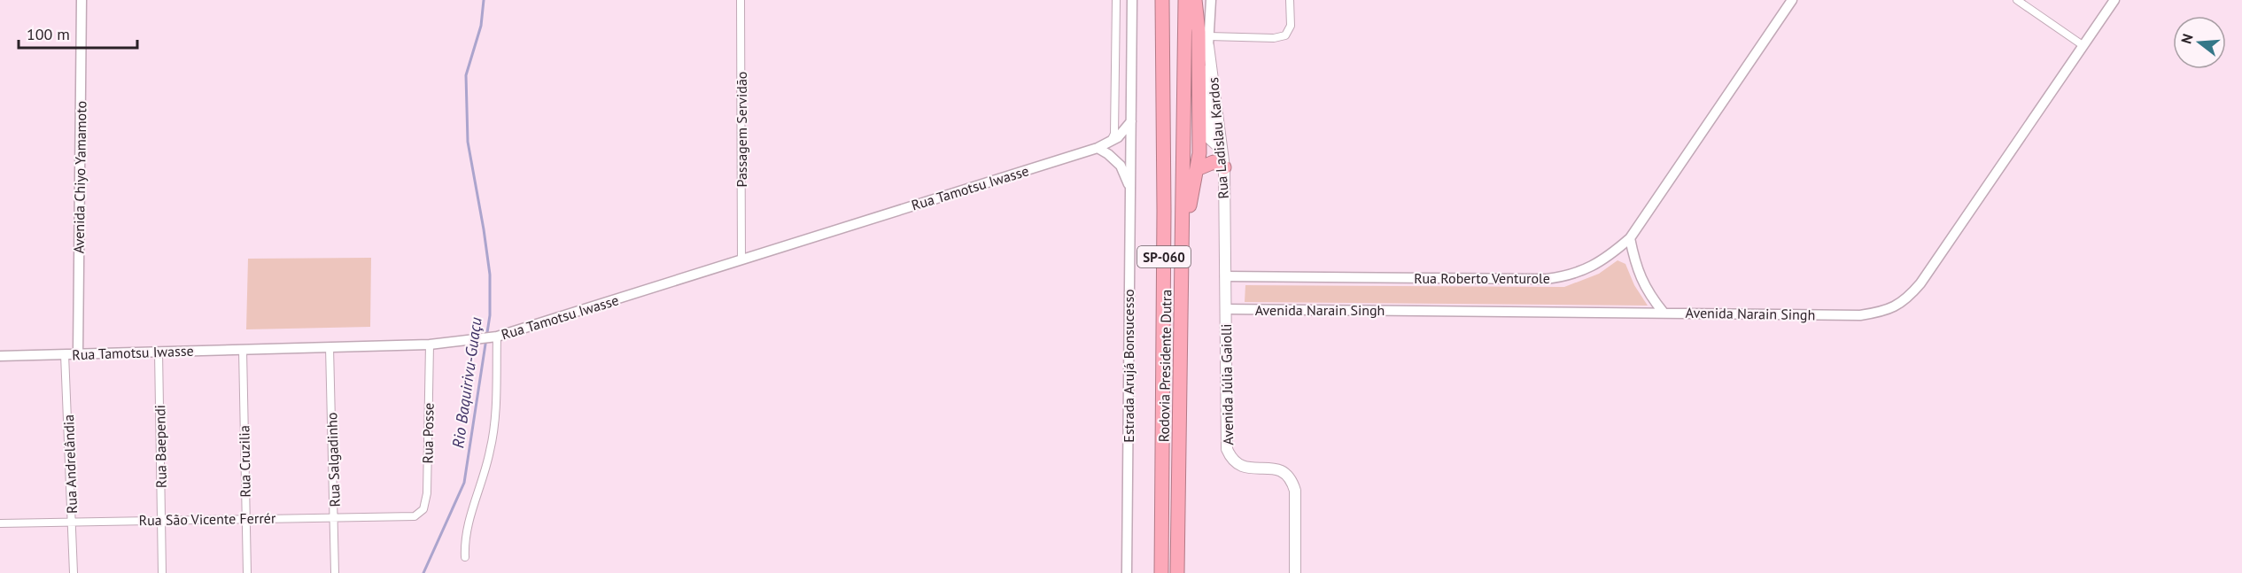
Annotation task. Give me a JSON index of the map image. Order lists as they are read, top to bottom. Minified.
{"streets":{"highway":["SP-060","Rodovia Presidente Dutra"],"main road":["Rua Ladislau Kardos","Avenida Júlia Gaiolli"],"street":["Passagem Servidão","Avenida Chiyo Yamamoto","Rua Tamotsu Iwasse","Rua Roberto Venturole","Avenida Narain Singh","Estrada Arujá Bonsucesso","Rua Posse","Rua Baependi","Rua Salgadinho","Rua Cruzilia","Rua Andrelândia","Rua São Vicente Ferrér"]},"crossings":[["Passagem Servidão","Rua Tamotsu Iwasse"],["Rua Ladislau Kardos","Rua Roberto Venturole"],["Rua Ladislau Kardos","Avenida Júlia Gaiolli"],["Avenida Chiyo Yamamoto","Rua Tamotsu Iwasse"],["Rua Tamotsu Iwasse","Estrada Arujá Bonsucesso"],["Rua Tamotsu Iwasse","Rua Posse"],["Rua Tamotsu Iwasse","Rua Baependi"],["Rua Tamotsu Iwasse","Rua Salgadinho"],["Rua Tamotsu Iwasse","Rua Cruzilia"],["Rua Tamotsu Iwasse","Rua Andrelândia"],["Rua Roberto Venturole","Avenida Júlia Gaiolli"],["Avenida Narain Singh","Avenida Júlia Gaiolli"],["Rua Posse","Rua São Vicente Ferrér"],["Rua Baependi","Rua São Vicente Ferrér"],["Rua Salgadinho","Rua São Vicente Ferrér"],["Rua Cruzilia","Rua São Vicente Ferrér"],["Rua Andrelândia","Rua São Vicente Ferrér"]],"water":["Rio Baquirivu-Guaçu"],"scale_bar":"100 m","north":"left"}
